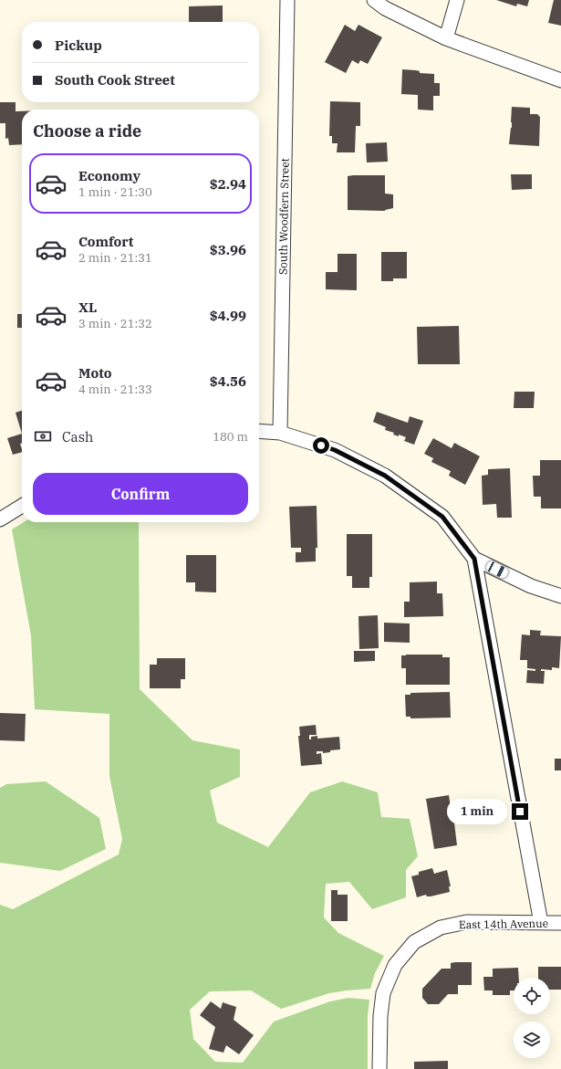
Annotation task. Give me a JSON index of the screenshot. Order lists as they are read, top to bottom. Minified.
{"streets":{"street":["South Woodfern Street","East 14th Avenue"]},"page":{"banner":["Pickup","South Cook Street"],"heading":"Choose a ride","list":[{"name":"Economy","note":"1 min · 21:30","value":"$2.94"},{"name":"Comfort","note":"2 min · 21:31","value":"$3.96"},{"name":"XL","note":"3 min · 21:32","value":"$4.99"},{"name":"Moto","note":"4 min · 21:33","value":"$4.56"}],"pay":["Cash","180 m"],"buttons":"Confirm","bubble":"1 min"}}
